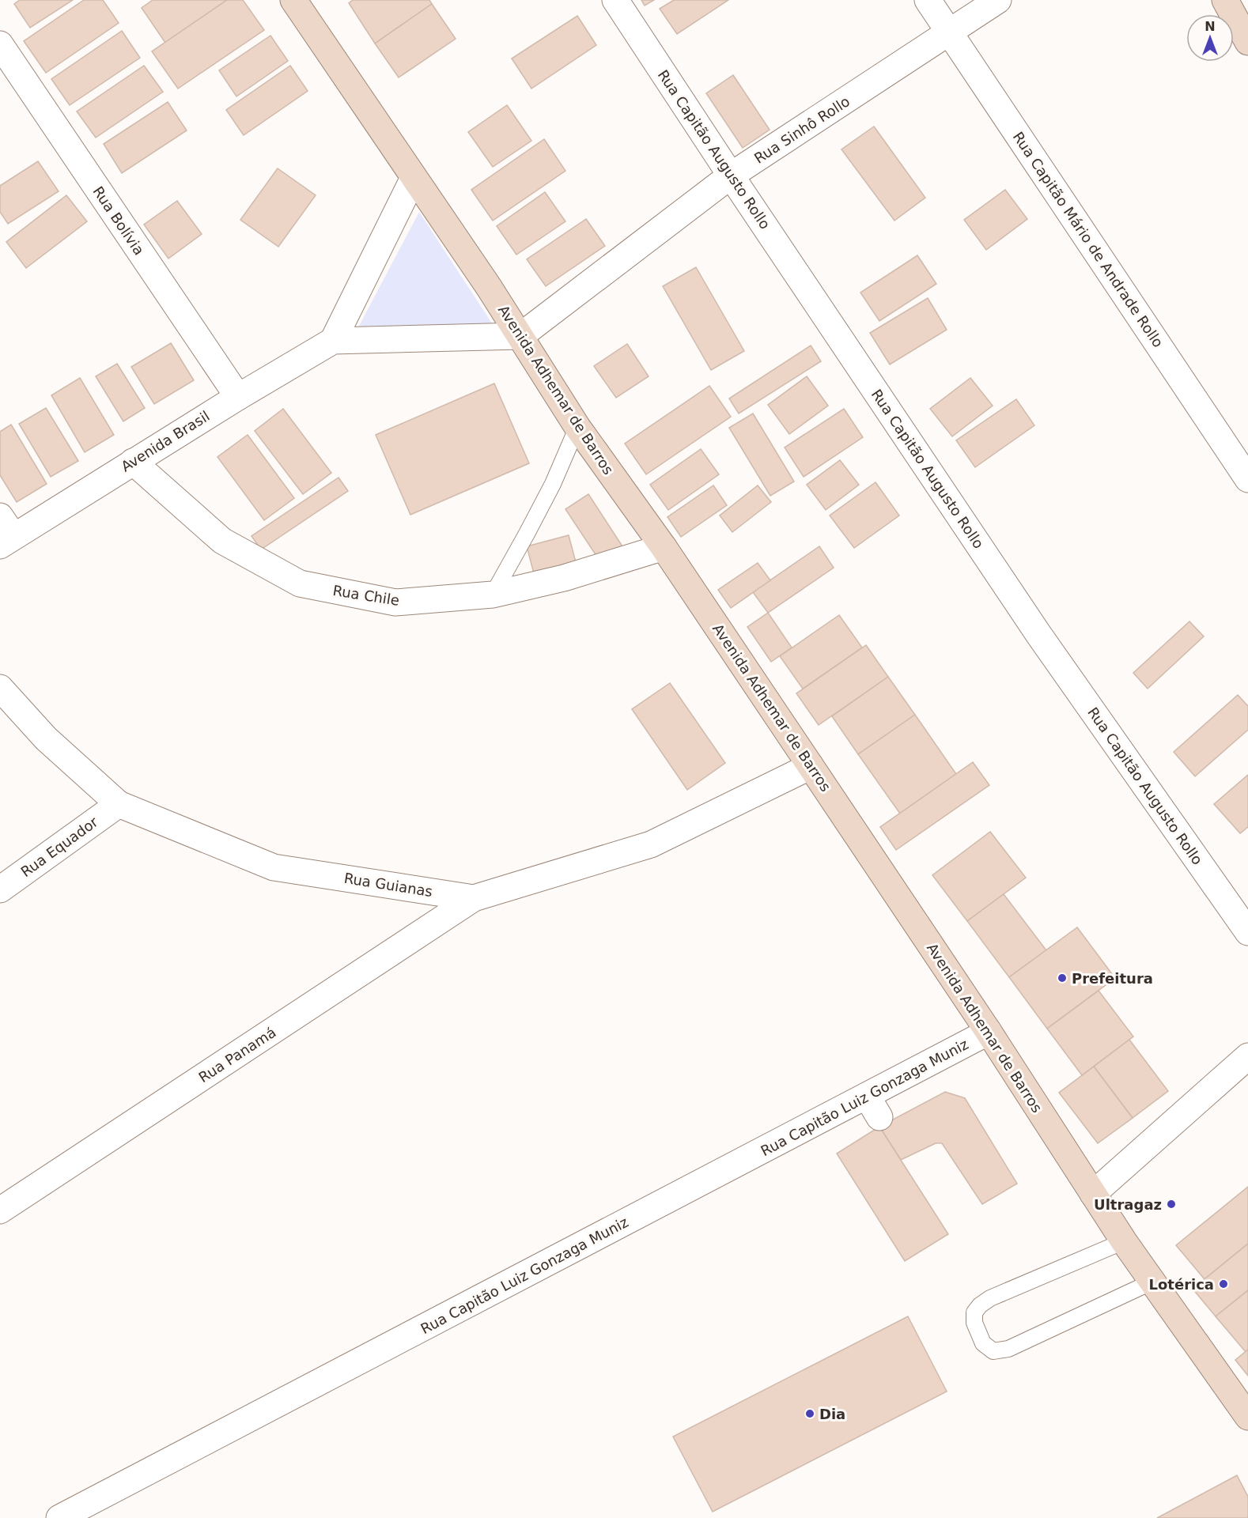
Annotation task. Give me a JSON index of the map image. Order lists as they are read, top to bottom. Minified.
{"streets":{"main road":["Avenida Adhemar de Barros"],"street":["Rua Sinhô Rollo","Rua Capitão Augusto Rollo","Rua Bolívia","Rua Capitão Mário de Andrade Rollo","Avenida Brasil","Rua Chile","Rua Equador","Rua Guianas","Rua Panamá","Rua Capitão Luiz Gonzaga Muniz"]},"crossings":[["Rua Sinhô Rollo","Rua Capitão Augusto Rollo"],["Rua Sinhô Rollo","Rua Capitão Mário de Andrade Rollo"],["Rua Sinhô Rollo","Avenida Adhemar de Barros"],["Rua Sinhô Rollo","Avenida Brasil"],["Rua Bolívia","Avenida Brasil"],["Avenida Adhemar de Barros","Avenida Brasil"],["Avenida Adhemar de Barros","Rua Chile"],["Avenida Adhemar de Barros","Rua Guianas"],["Avenida Adhemar de Barros","Rua Capitão Luiz Gonzaga Muniz"],["Avenida Brasil","Rua Chile"],["Rua Equador","Rua Guianas"],["Rua Guianas","Rua Panamá"]],"places":["Prefeitura","Ultragaz","Lotérica","Dia"],"north":"top"}
